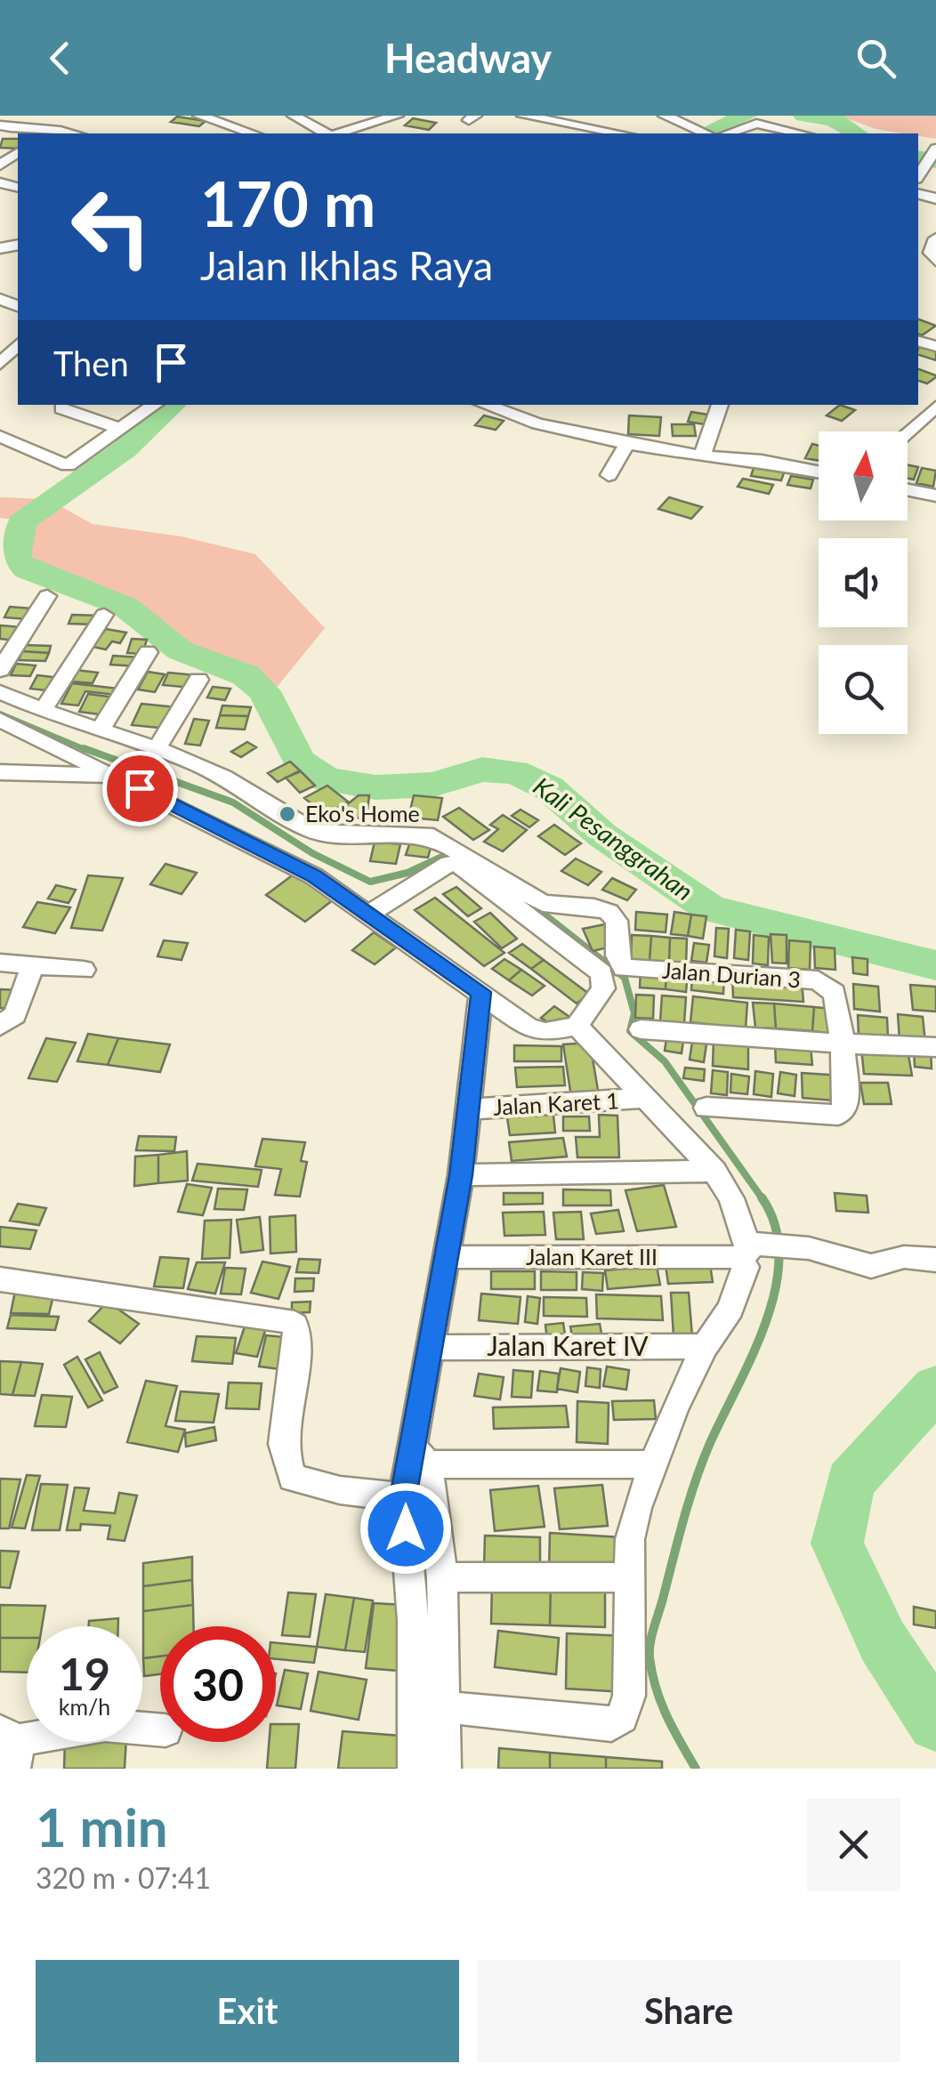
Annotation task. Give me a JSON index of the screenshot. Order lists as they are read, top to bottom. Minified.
{"streets":{"street":["Jalan Durian 3","Jalan Karet 1","Jalan Karet III","Jalan Karet IV"]},"water":["Kali Pesanggrahan"],"places":["Eko's Home"],"north":"top","page":{"header":"Headway","turn":["170 m","Jalan Ikhlas Raya"],"then":"Then","speed":"19 km/h","limit":"30","heading":["1 min","320 m · 07:41"],"buttons":["Exit","Share"]}}
